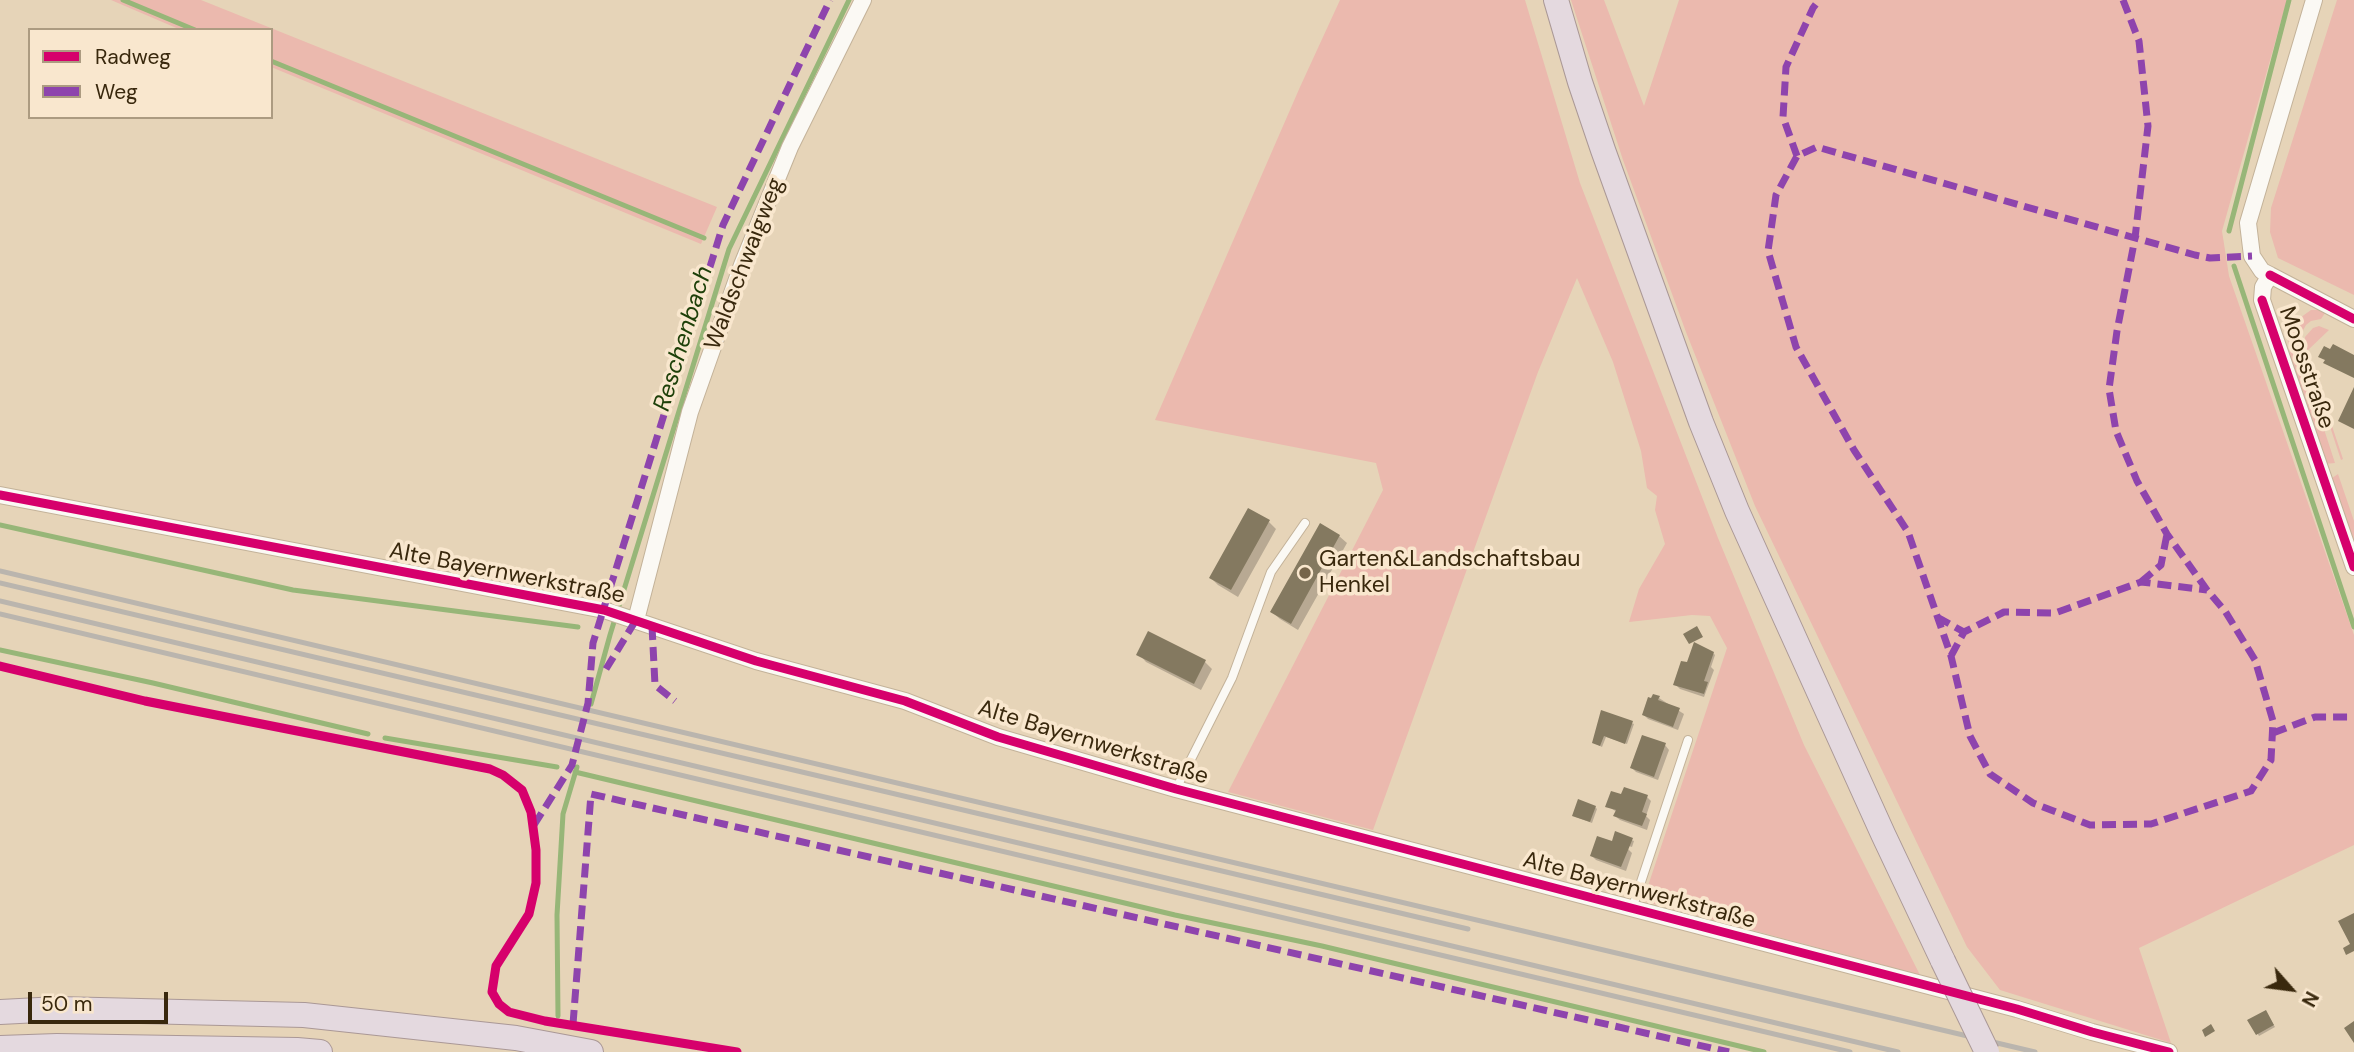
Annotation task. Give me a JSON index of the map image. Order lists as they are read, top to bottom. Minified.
{"streets":{"street":["Waldschwaigweg","Moosstraße","Alte Bayernwerkstraße"]},"crossings":[["Waldschwaigweg","Alte Bayernwerkstraße"]],"water":["Reschenbach"],"places":["Garten&Landschaftsbau Henkel"],"legend":["Radweg","Weg"],"scale_bar":"50 m","north":"bottom right"}
